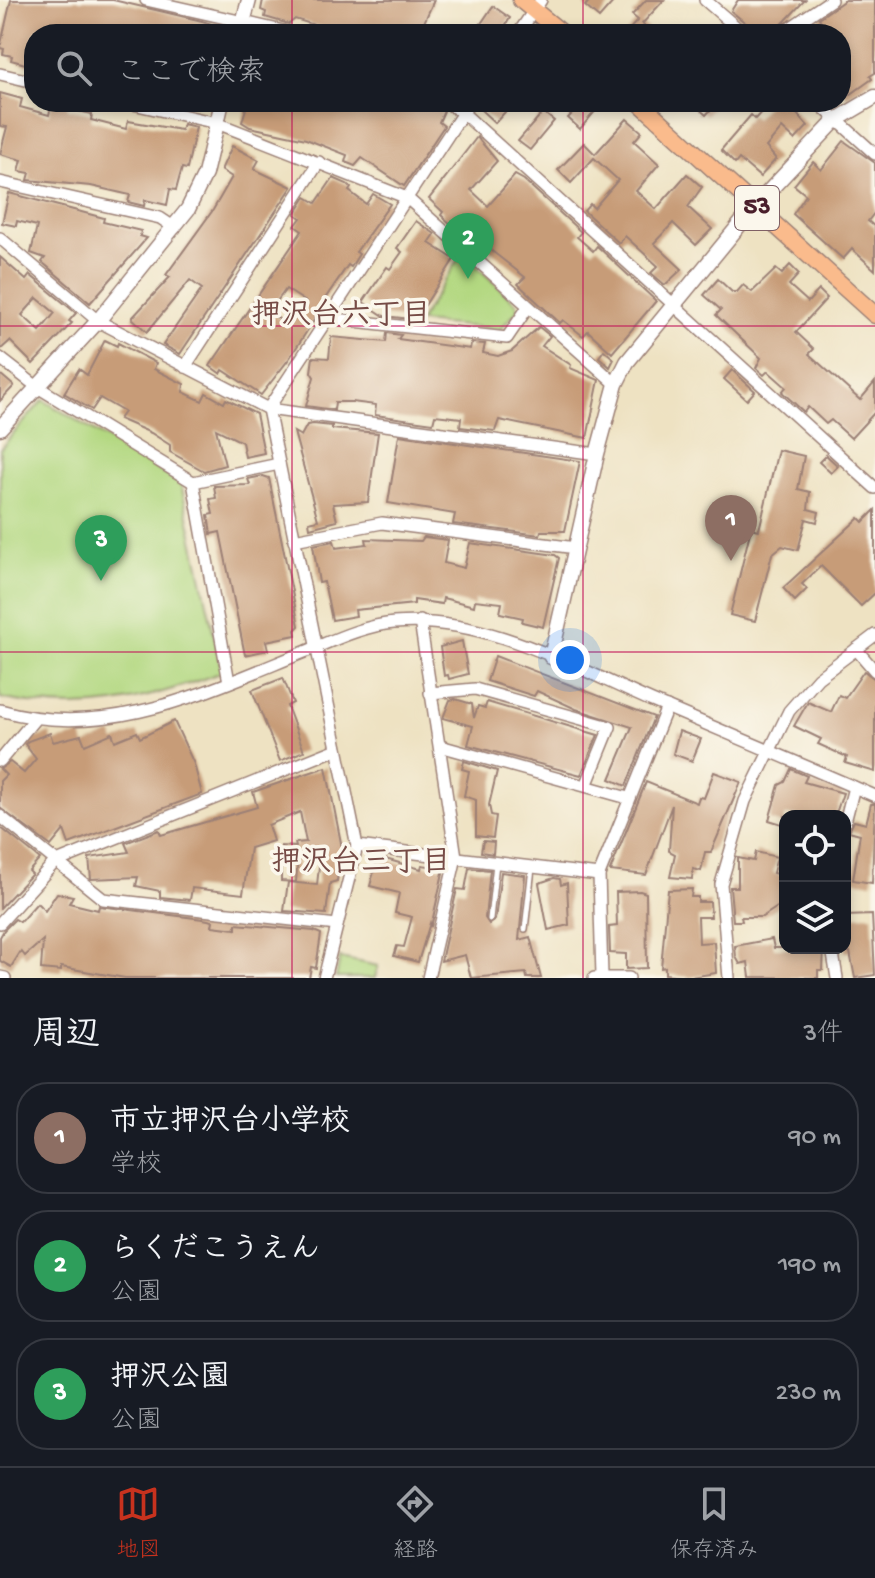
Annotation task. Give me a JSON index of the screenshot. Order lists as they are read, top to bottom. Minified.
{"streets":{"main road":["53"]},"districts":["押沢台六丁目","押沢台三丁目"],"page":{"search":"ここで検索","pins":["2","1","3"],"heading":["周辺","3件"],"list":[{"mark":"1","name":"市立押沢台小学校","note":"学校","value":"90 m"},{"mark":"2","name":"らくだこうえん","note":"公園","value":"190 m"},{"mark":"3","name":"押沢公園","note":"公園","value":"230 m"}],"nav":["地図","経路","保存済み"]}}
